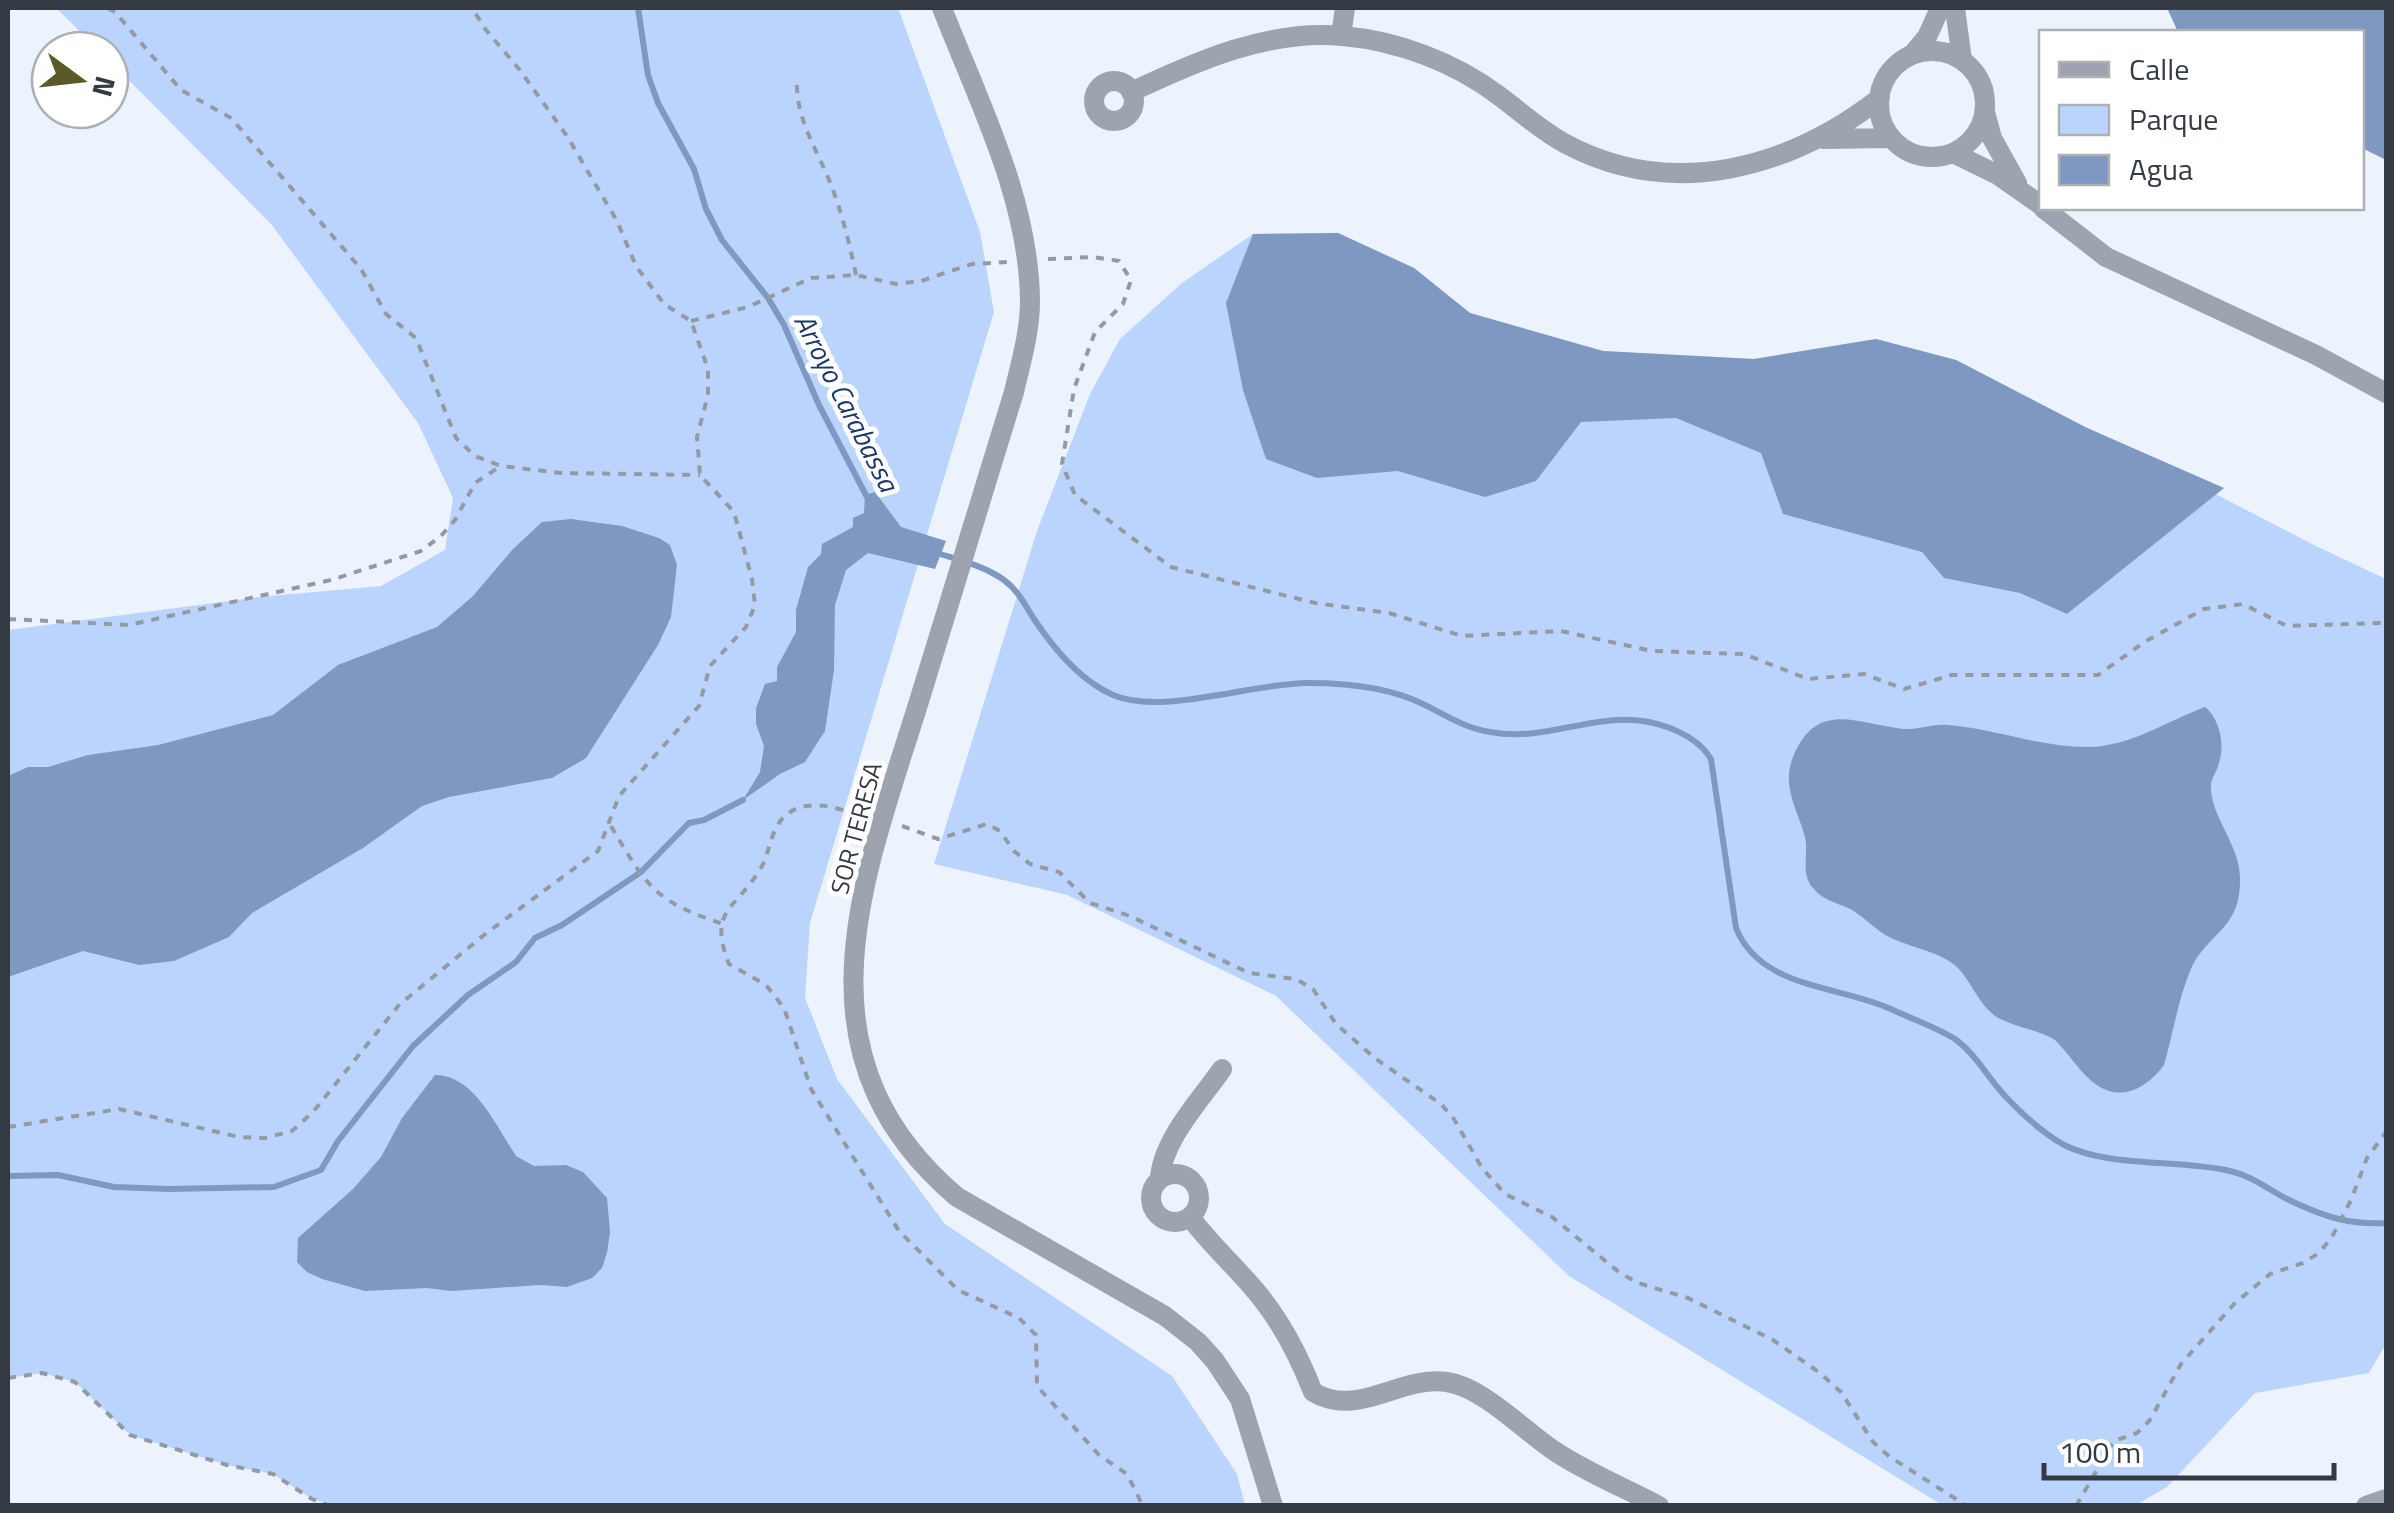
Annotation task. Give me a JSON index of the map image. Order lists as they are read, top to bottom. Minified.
{"streets":{"street":["SOR TERESA"]},"water":["Arroyo Carabassa"],"legend":["Calle","Parque","Agua"],"scale_bar":"100 m","north":"right"}
